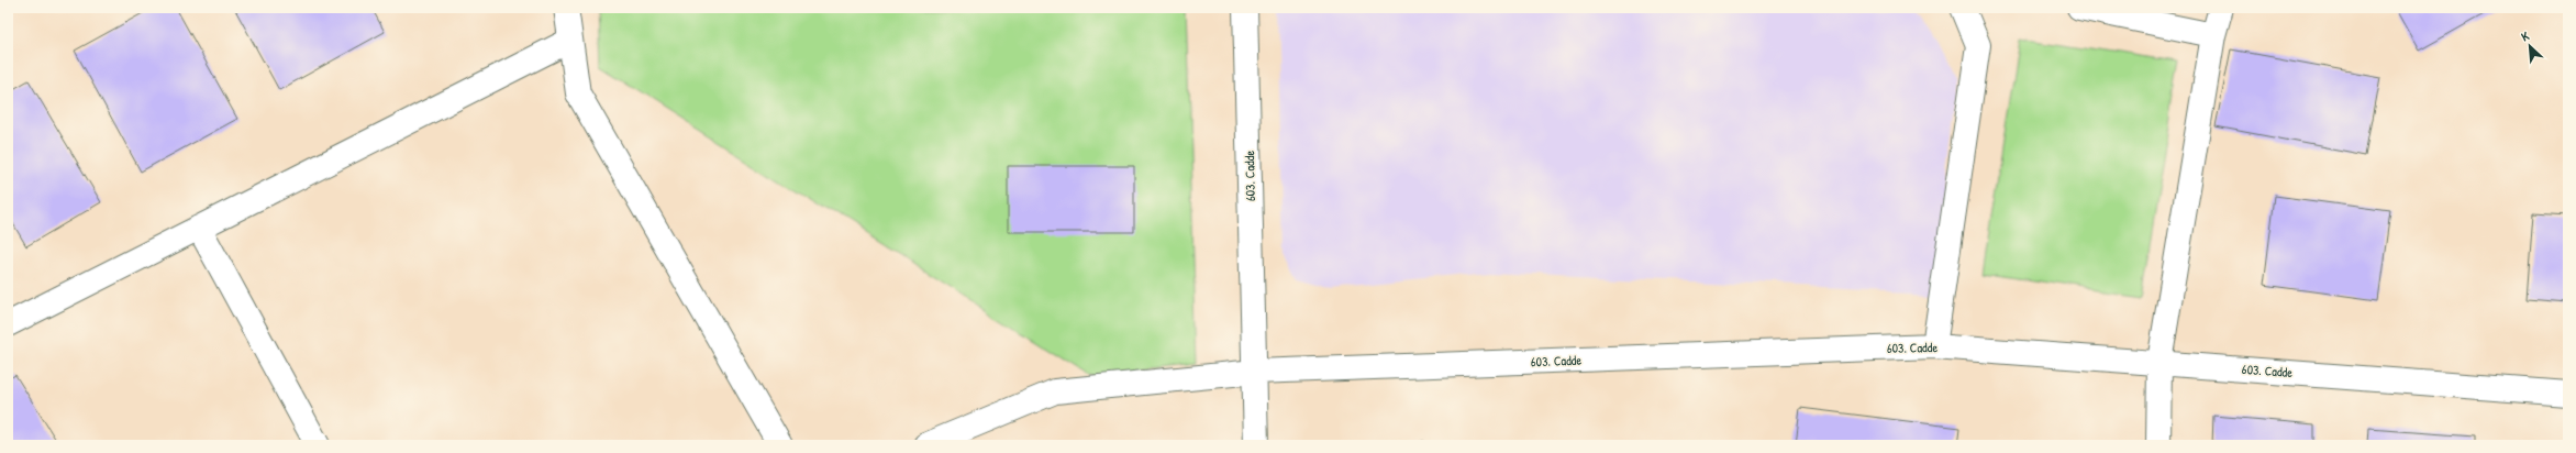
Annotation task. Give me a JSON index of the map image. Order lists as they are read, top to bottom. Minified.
{"streets":{"street":["603. Cadde"]},"north":"top left"}
